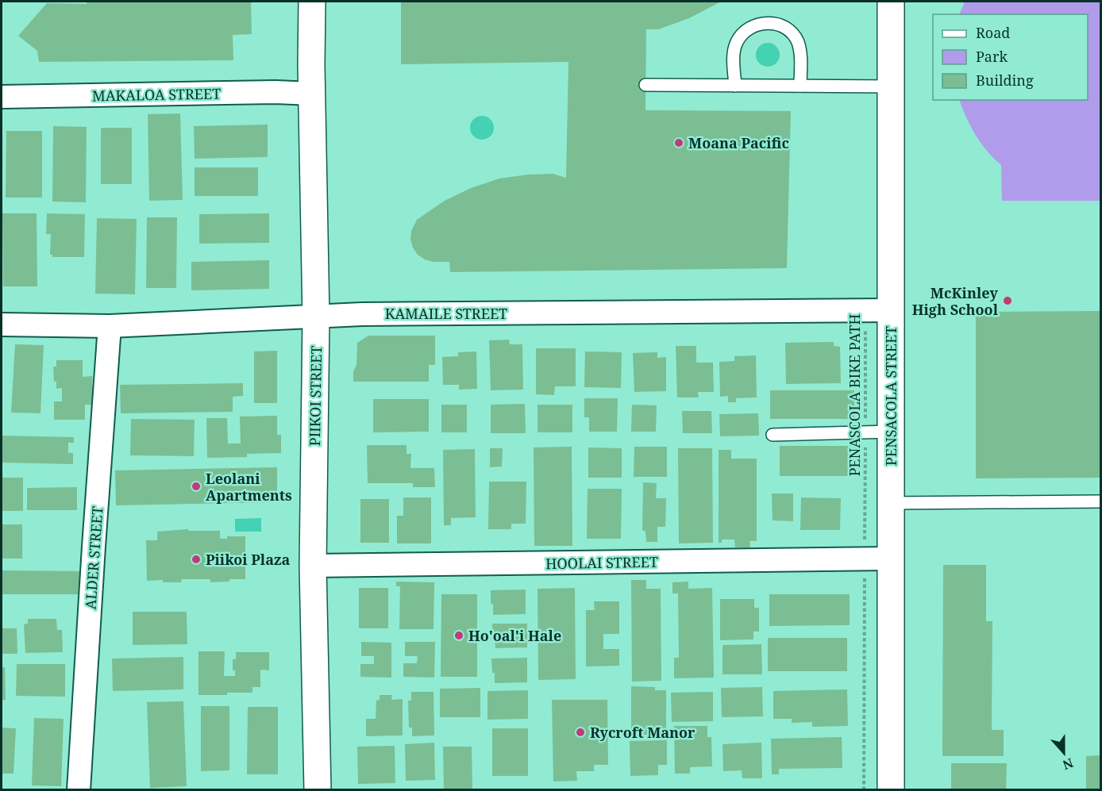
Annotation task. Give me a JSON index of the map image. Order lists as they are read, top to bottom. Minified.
{"streets":{"main road":["PIIKOI STREET","PENSACOLA STREET"],"street":["MAKALOA STREET","KAMAILE STREET","ALDER STREET","HOOLAI STREET"],"path":["PENASCOLA BIKE PATH"]},"crossings":[["MAKALOA STREET","PIIKOI STREET"],["KAMAILE STREET","PENASCOLA BIKE PATH"],["KAMAILE STREET","PIIKOI STREET"],["KAMAILE STREET","PENSACOLA STREET"],["KAMAILE STREET","ALDER STREET"],["PENASCOLA BIKE PATH","PENSACOLA STREET"],["PENASCOLA BIKE PATH","HOOLAI STREET"],["PIIKOI STREET","HOOLAI STREET"],["PENSACOLA STREET","HOOLAI STREET"]],"places":["Moana Pacific","McKinley High School","Leolani Apartments","Piikoi Plaza","Ho'oal'i Hale","Rycroft Manor"],"legend":["Road","Park","Building"],"north":"bottom"}
